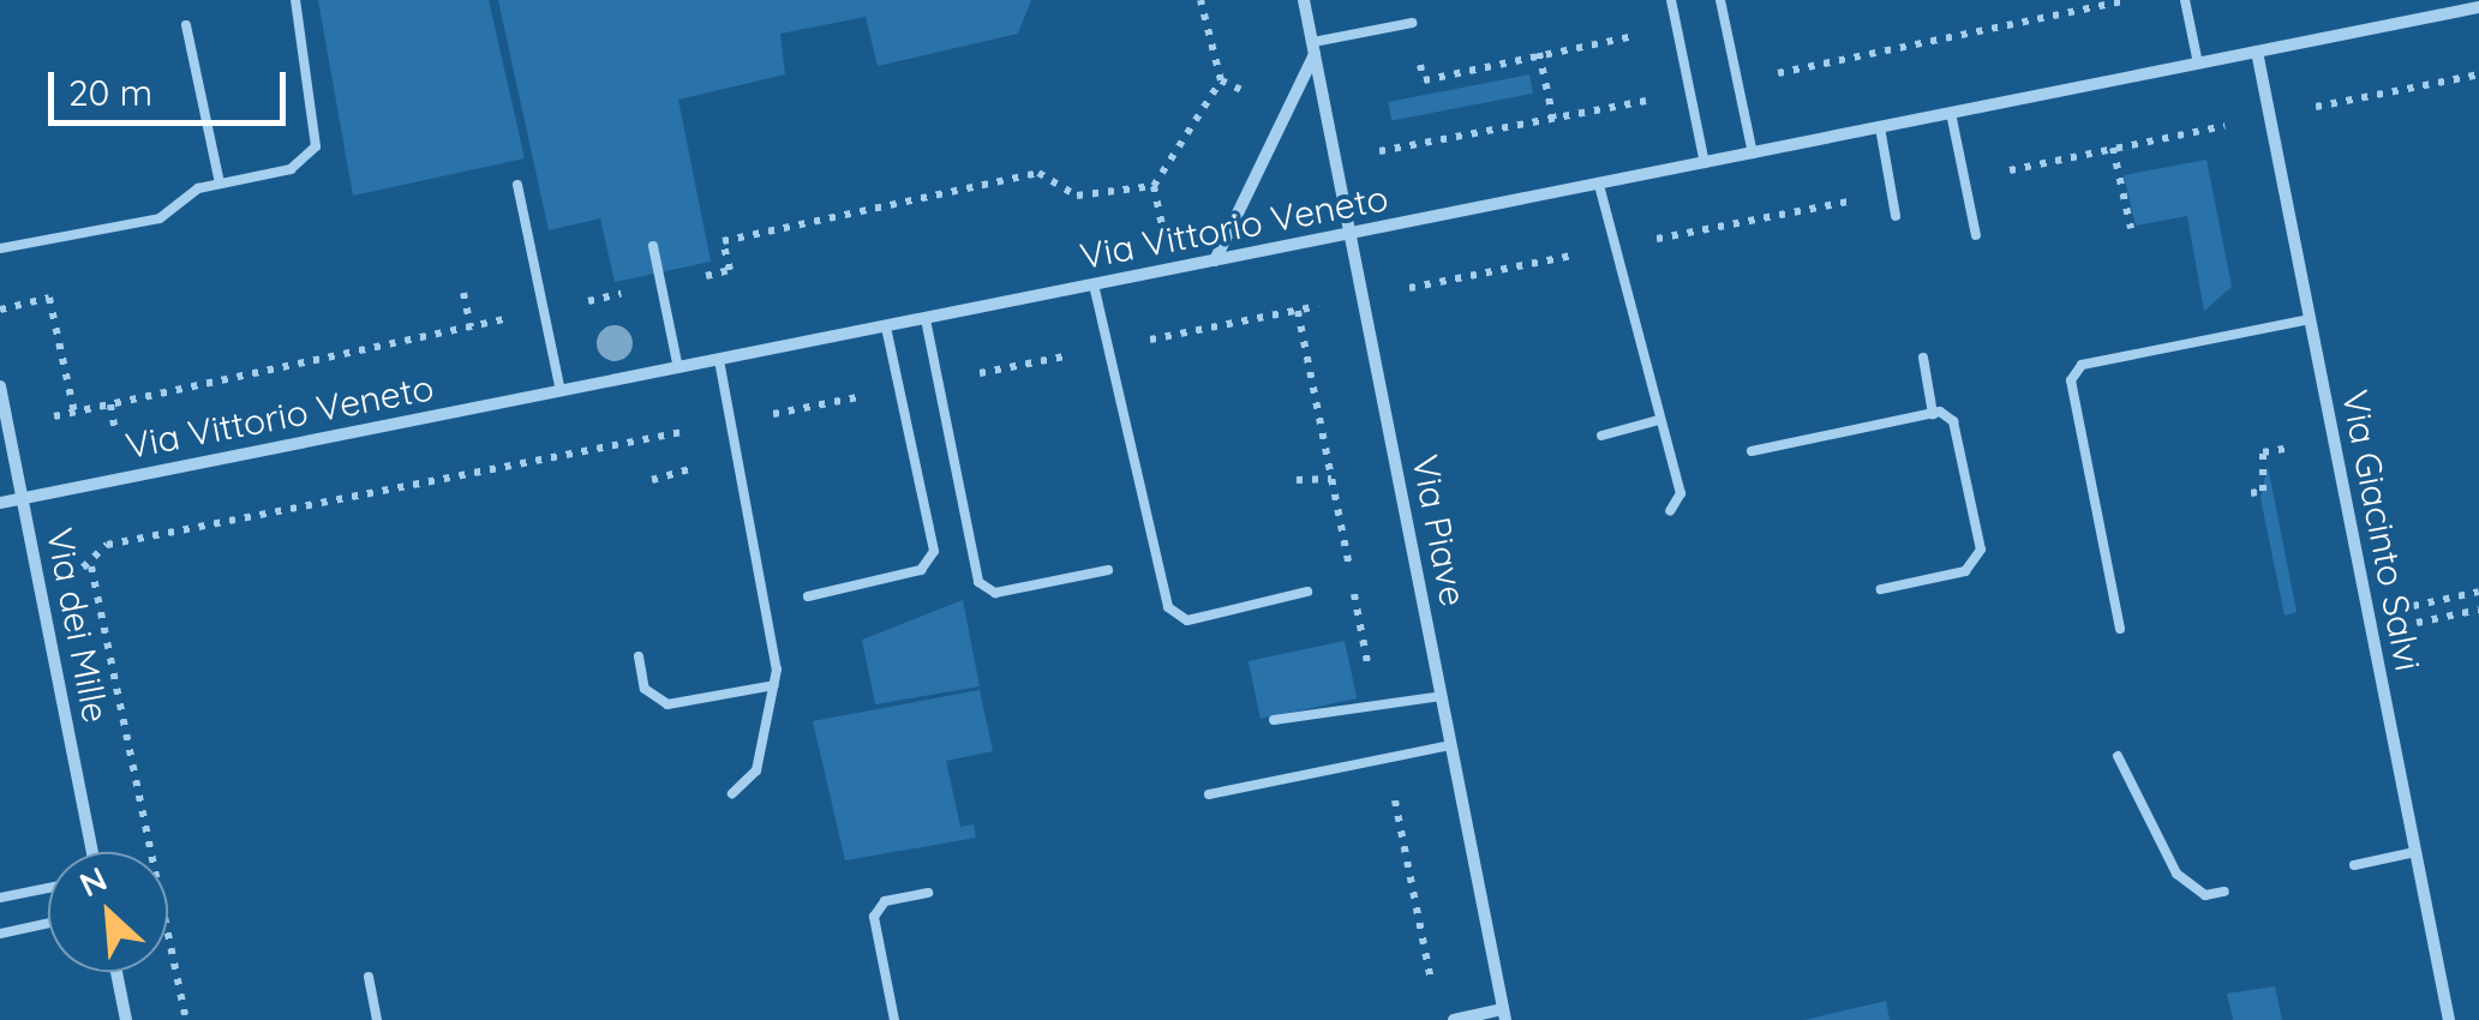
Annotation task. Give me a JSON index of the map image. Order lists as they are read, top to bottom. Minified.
{"streets":{"street":["Via Vittorio Veneto","Via Piave","Via Giacinto Salvi","Via dei Mille"]},"crossings":[["Via Vittorio Veneto","Via Piave"],["Via Vittorio Veneto","Via Giacinto Salvi"],["Via Vittorio Veneto","Via dei Mille"]],"scale_bar":"20 m","north":"top left"}
